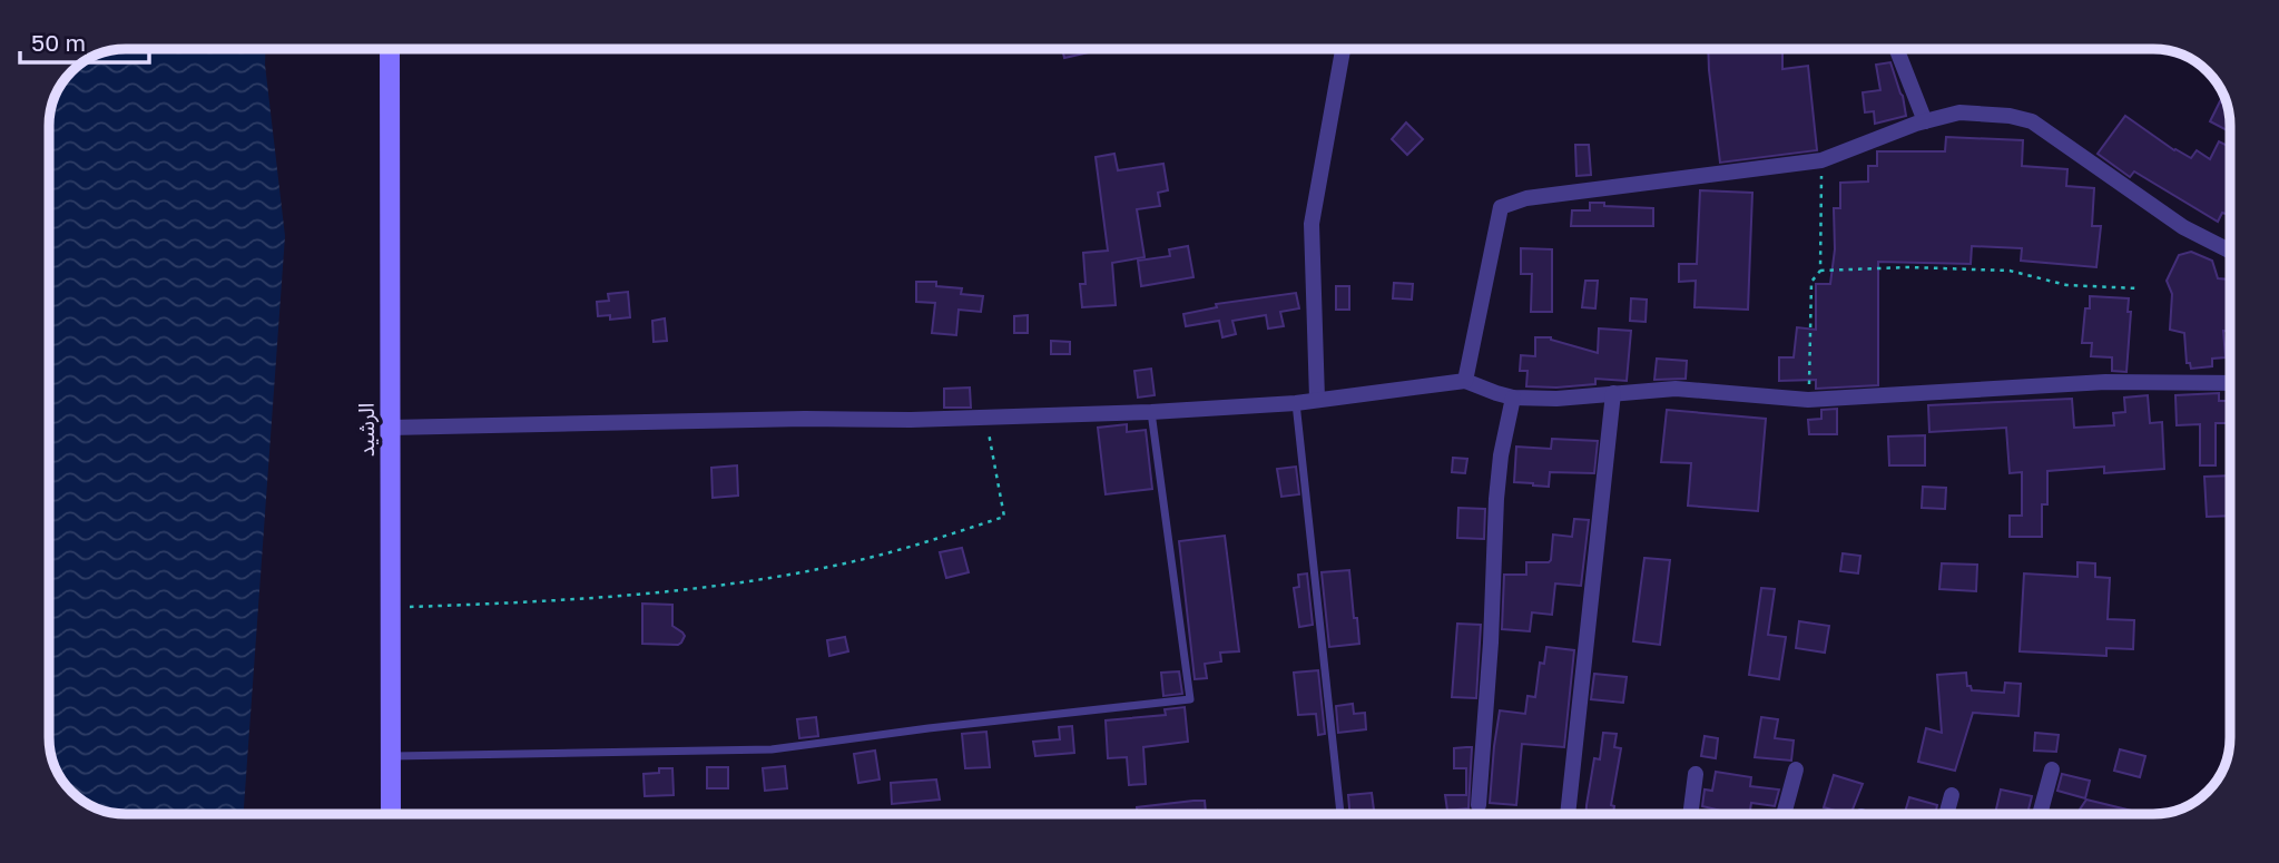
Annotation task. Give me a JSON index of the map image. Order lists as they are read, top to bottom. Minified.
{"streets":{"main road":["الرشيد"]},"scale_bar":"50 m"}
